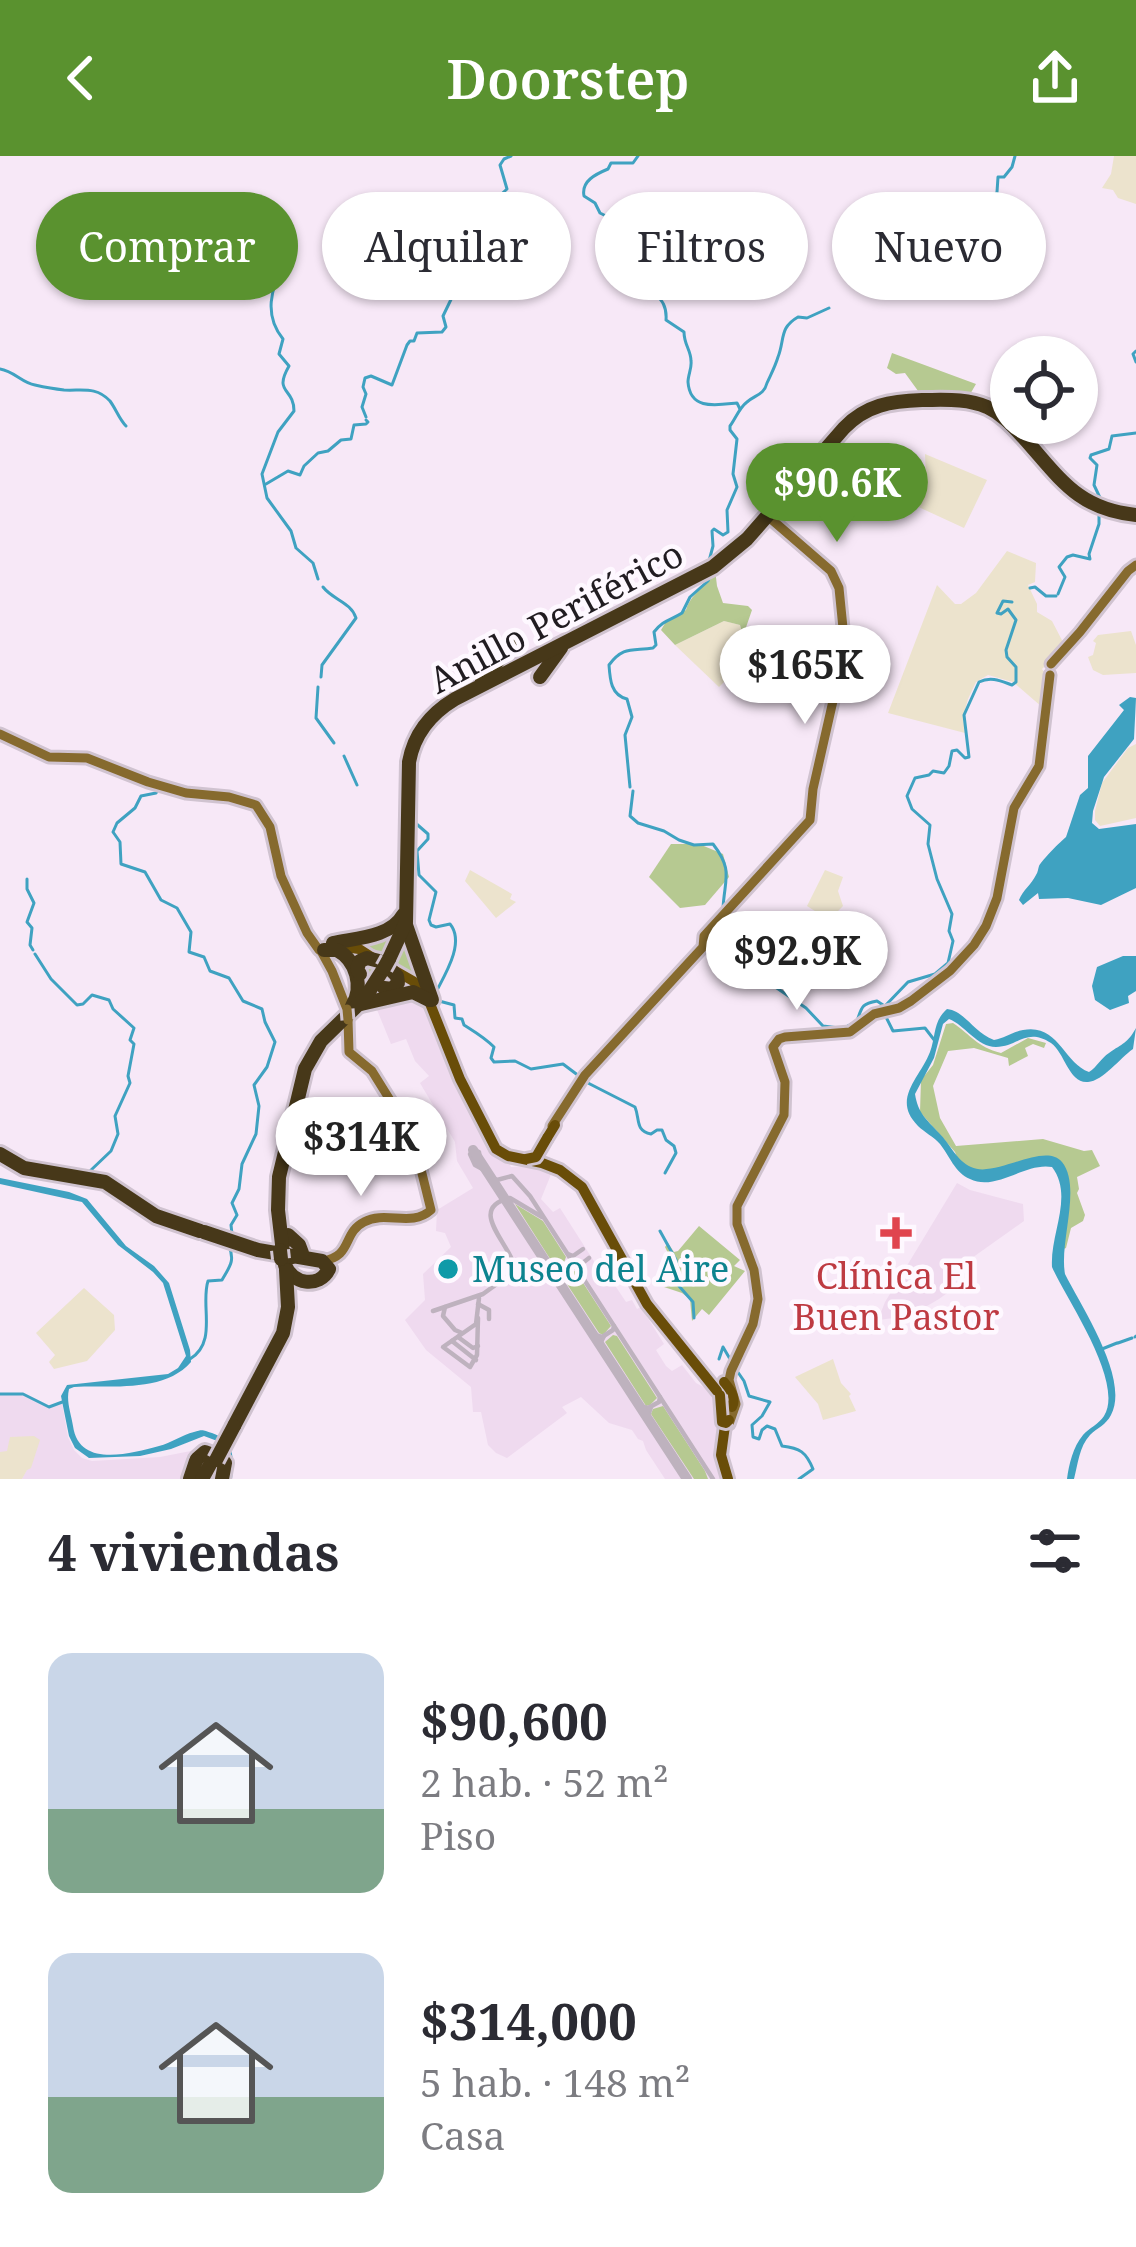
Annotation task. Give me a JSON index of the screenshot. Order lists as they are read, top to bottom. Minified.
{"streets":{"highway":["Anillo Periférico"]},"places":{"health":["Clínica El Buen Pastor"],"other":["Museo del Aire"]},"page":{"header":"Doorstep","chip":["Comprar","Alquilar","Filtros","Nuevo"],"price":["$90.6K","$165K","$92.9K","$314K"],"heading":"4 viviendas","list":[{"name":"$90,600","note":"2 hab. · 52 m² · Piso"},{"name":"$314,000","note":"5 hab. · 148 m² · Casa"}]}}
